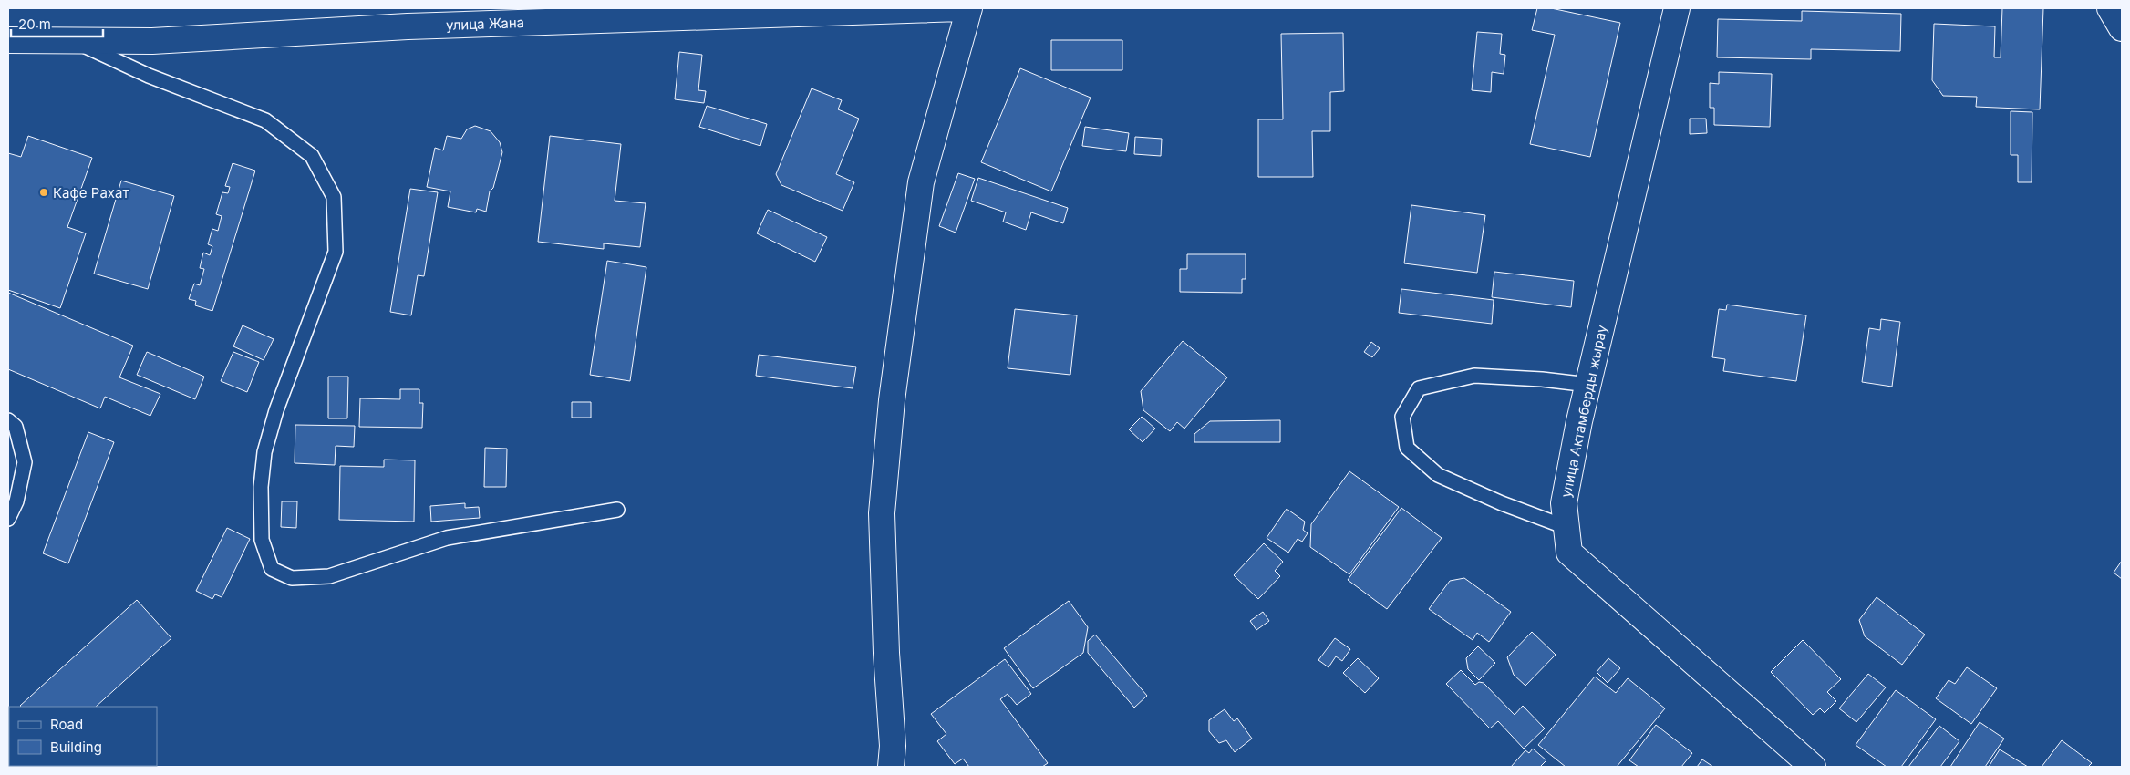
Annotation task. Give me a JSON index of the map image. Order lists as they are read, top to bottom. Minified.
{"streets":{"street":["улица Жана","улица Актамберды жырау"]},"places":["Кафе Рахат"],"legend":["Road","Building"],"scale_bar":"20 m"}
